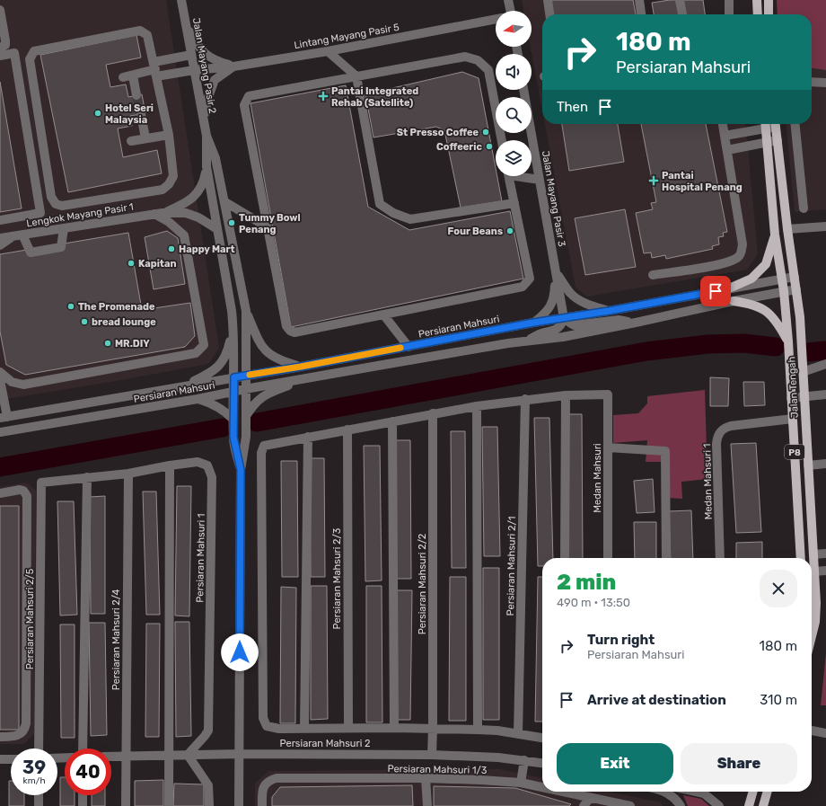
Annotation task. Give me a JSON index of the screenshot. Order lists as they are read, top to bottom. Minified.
{"streets":{"main road":["Jalan Tengah","P8"],"street":["Lintang Mayang Pasir 5","Jalan Mayang Pasir 2","Jalan Mayang Pasir 3","Lengkok Mayang Pasir 1","Persiaran Mahsuri","Medan Mahsuri","Medan Mahsuri 1","Persiaran Mahsuri 1","Persiaran Mahsuri 2/1","Persiaran Mahsuri 2/3","Persiaran Mahsuri 2/2","Persiaran Mahsuri 2/5","Persiaran Mahsuri 2/4","Persiaran Mahsuri 2","Persiaran Mahsuri 1/3"]},"crossings":[["Lintang Mayang Pasir 5","Jalan Mayang Pasir 2"],["Jalan Mayang Pasir 2","Lengkok Mayang Pasir 1"],["Jalan Mayang Pasir 2","Persiaran Mahsuri"],["Jalan Mayang Pasir 3","Persiaran Mahsuri"],["Persiaran Mahsuri","Jalan Tengah"],["Jalan Tengah","Medan Mahsuri 1"],["Persiaran Mahsuri 1","Persiaran Mahsuri 2/5"],["Persiaran Mahsuri 1","Persiaran Mahsuri 2/4"],["Persiaran Mahsuri 1","Persiaran Mahsuri 2"],["Persiaran Mahsuri 2/2","Persiaran Mahsuri 2"],["Persiaran Mahsuri 2/4","Persiaran Mahsuri 2"]],"places":{"health":["Pantai Integrated Rehab (Satellite)","Pantai Hospital Penang"],"other":["Hotel Seri Malaysia","St Presso Coffee","Coffeeric","Tummy Bowl Penang","Four Beans","Happy Mart","Kapitan","The Promenade","bread lounge","MR.DIY"]},"north":"left","page":{"turn":["180 m","Persiaran Mahsuri"],"then":"Then","heading":["2 min","490 m · 13:50"],"list":[{"name":"Turn right","note":"Persiaran Mahsuri","value":"180 m"},{"name":"Arrive at destination","value":"310 m"}],"buttons":["Exit","Share"],"speed":"39 km/h","limit":"40"}}
